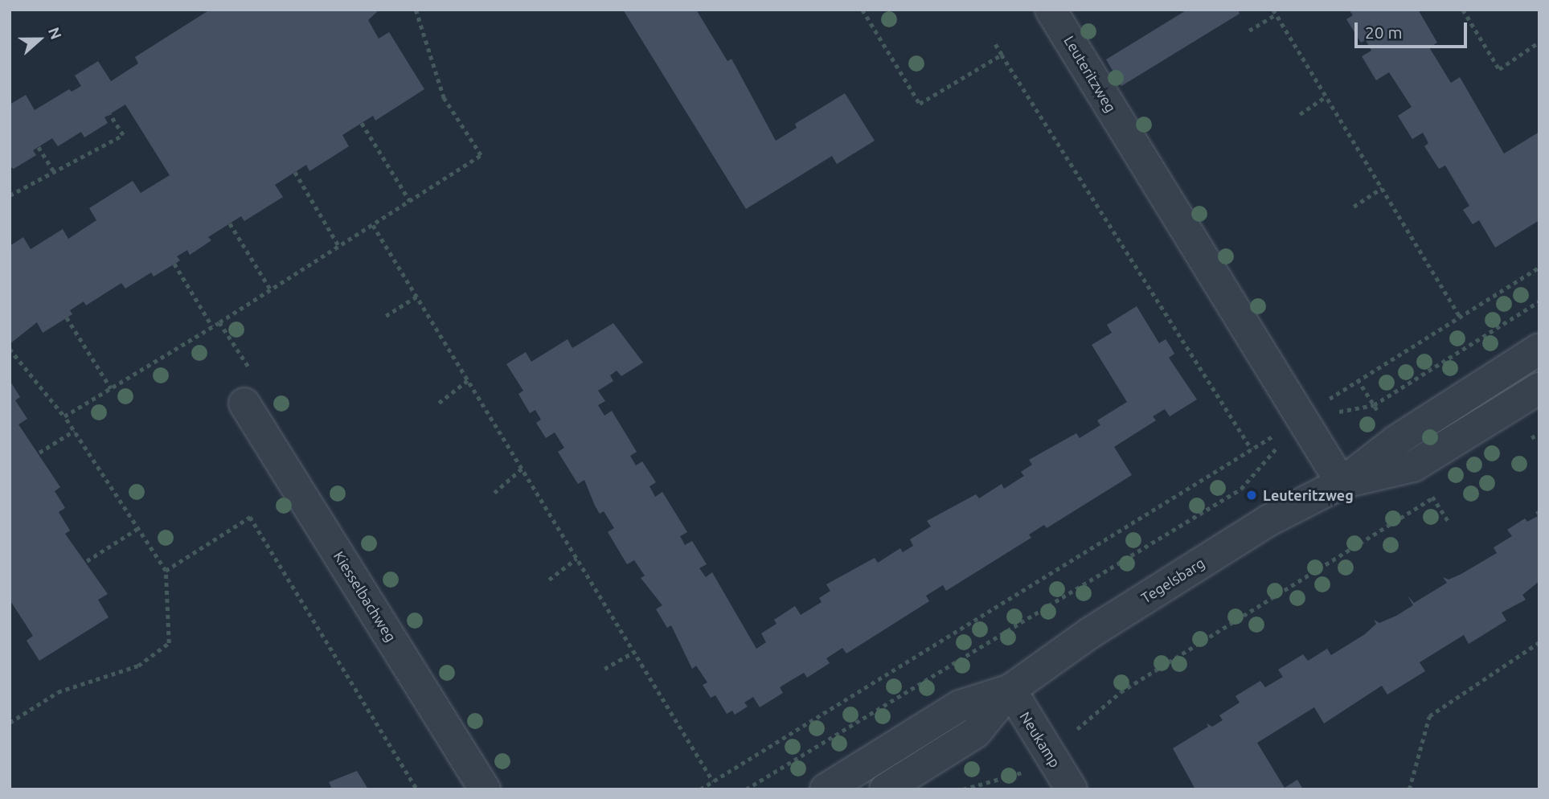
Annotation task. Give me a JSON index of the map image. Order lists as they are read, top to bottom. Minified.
{"streets":{"street":["Leuteritzweg","Tegelsbarg","Kiesselbachweg","Neukamp"]},"crossings":[["Leuteritzweg","Tegelsbarg"],["Tegelsbarg","Neukamp"]],"places":["Leuteritzweg"],"scale_bar":"20 m","north":"right"}
